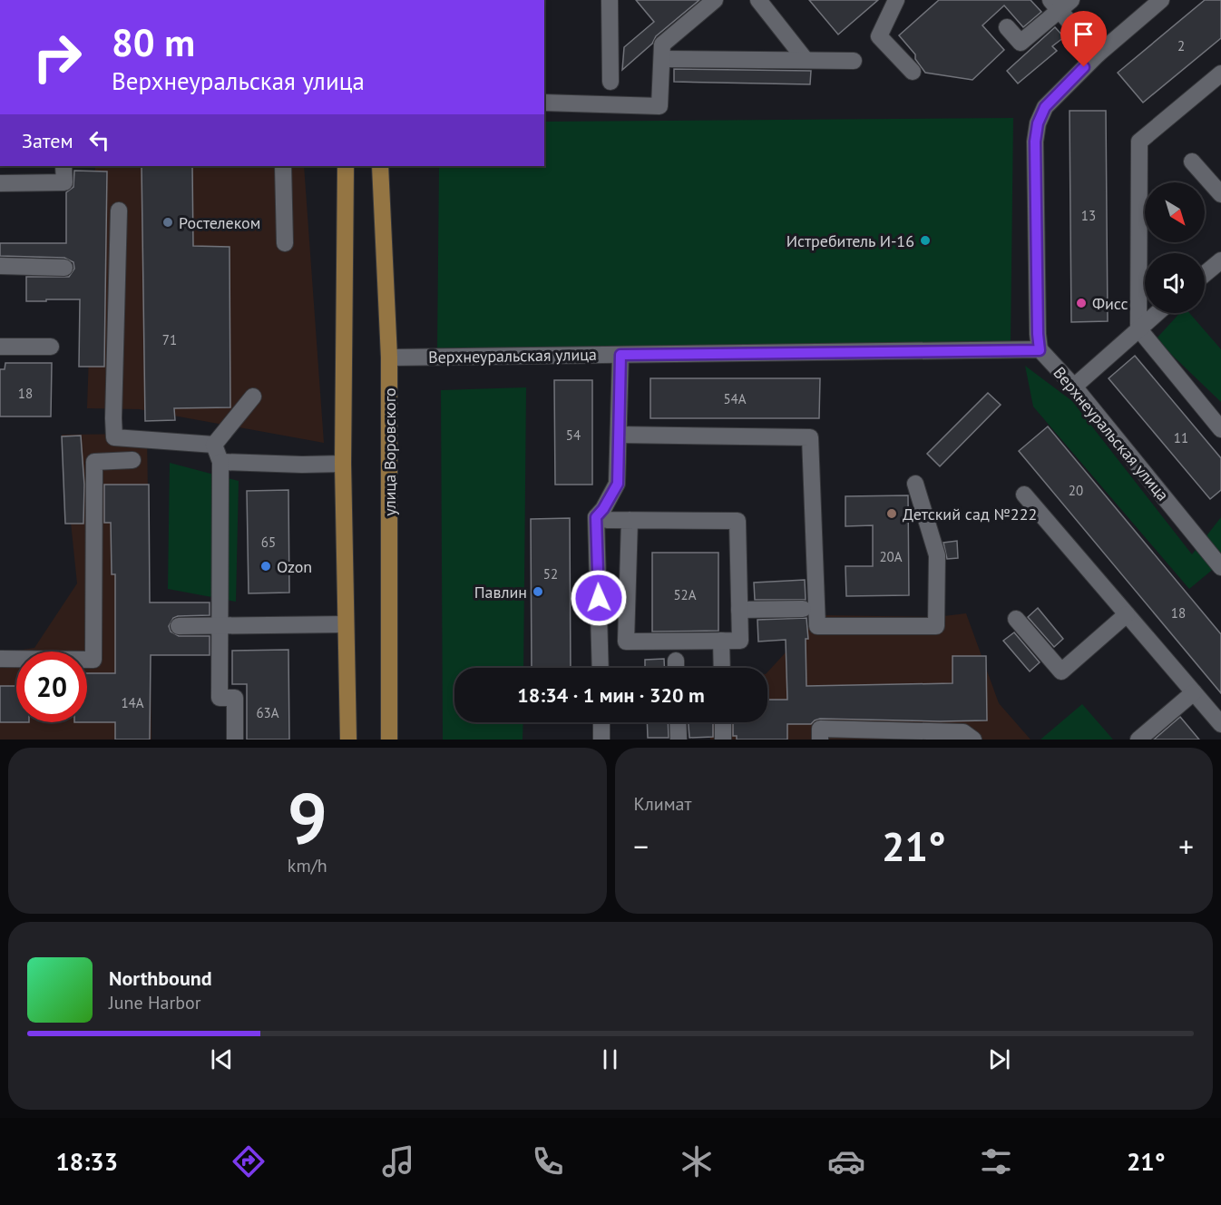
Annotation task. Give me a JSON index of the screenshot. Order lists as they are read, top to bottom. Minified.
{"streets":{"main road":["улица Воровского"],"street":["Верхнеуральская улица"]},"crossings":[["Верхнеуральская улица","улица Воровского"]],"places":["Ростелеком","Истребитель И-16","Фисс","Детский сад №222","Ozon","Павлин"],"house_numbers":["2","13","71","18","54А","54","11","20","65","20А","52","52А","18","14А","63А"],"north":"bottom right","page":{"turn":["80 m","Верхнеуральская улица"],"then":"Затем","limit":"20","trip":"18:34 · 1 мин · 320 m","tile":[["9","km/h"],"Климат"],"heat":["−","21°","+"],"song":["Northbound","June Harbor"],"tabs":["18:33","21°"]}}
